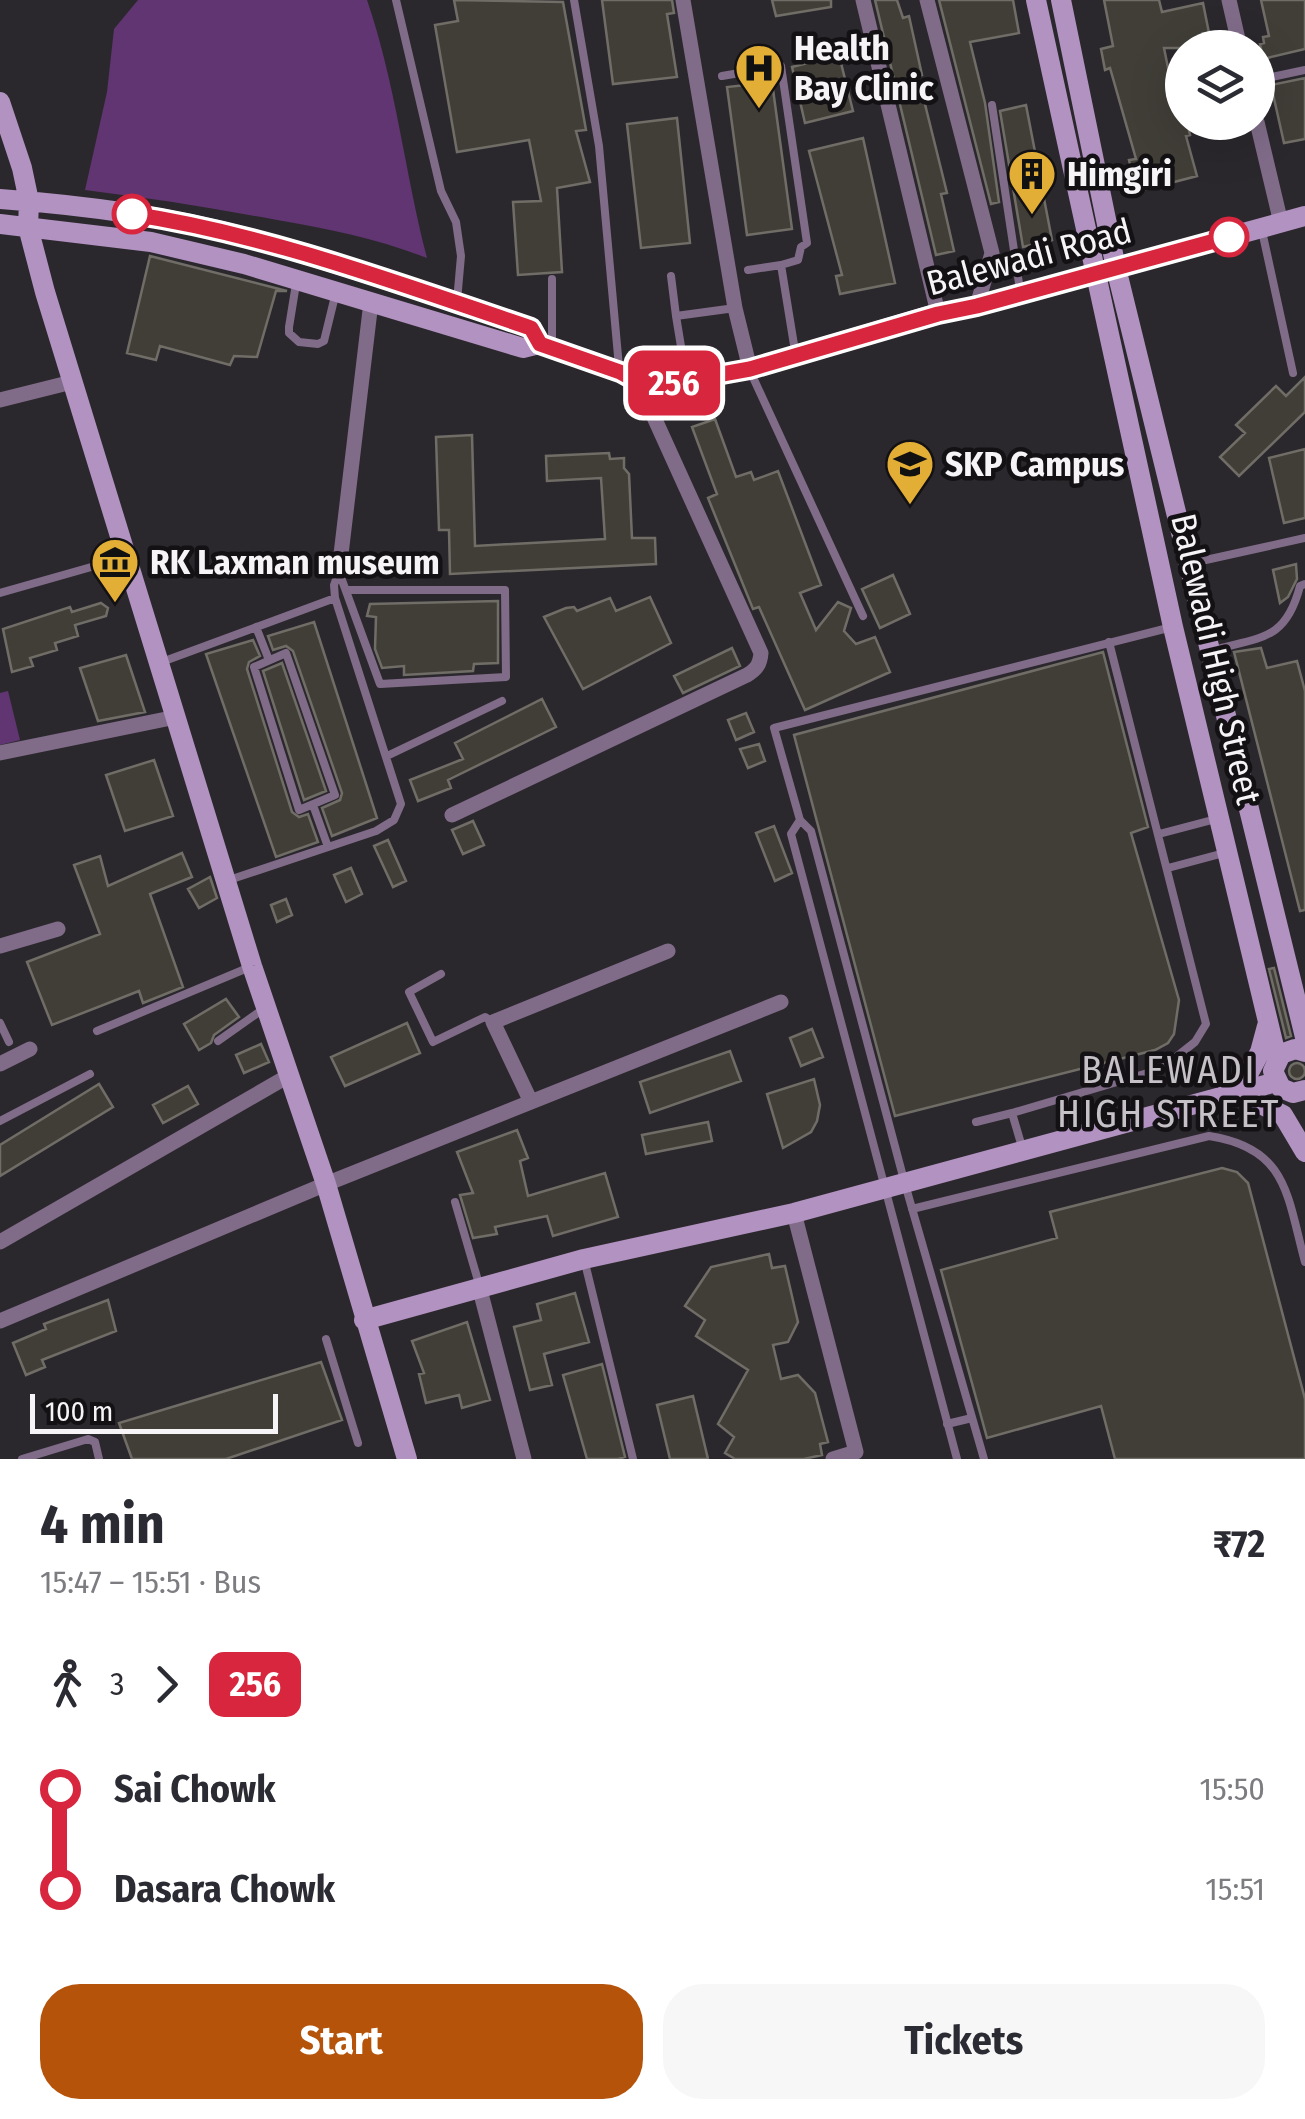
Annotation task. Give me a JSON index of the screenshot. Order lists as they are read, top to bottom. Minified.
{"streets":{"street":["Balewadi Road","Balewadi High Street"]},"crossings":[["Balewadi Road","Balewadi High Street"]],"districts":["BALEWADI HIGH STREET"],"places":{"hospital":["Health Bay Clinic"],"building":["Himgiri"],"school or university":["SKP Campus"],"museum":["RK Laxman museum"]},"lines":["bus line 256"],"scale_bar":"100 m","page":{"on_map":"256","scale":"100 m","heading":["4 min","15:47 – 15:51 · Bus","₹72"],"legs":["3","256"],"list":[{"name":"Sai Chowk","value":"15:50"},{"name":"Dasara Chowk","value":"15:51"}],"buttons":["Start","Tickets"]}}
